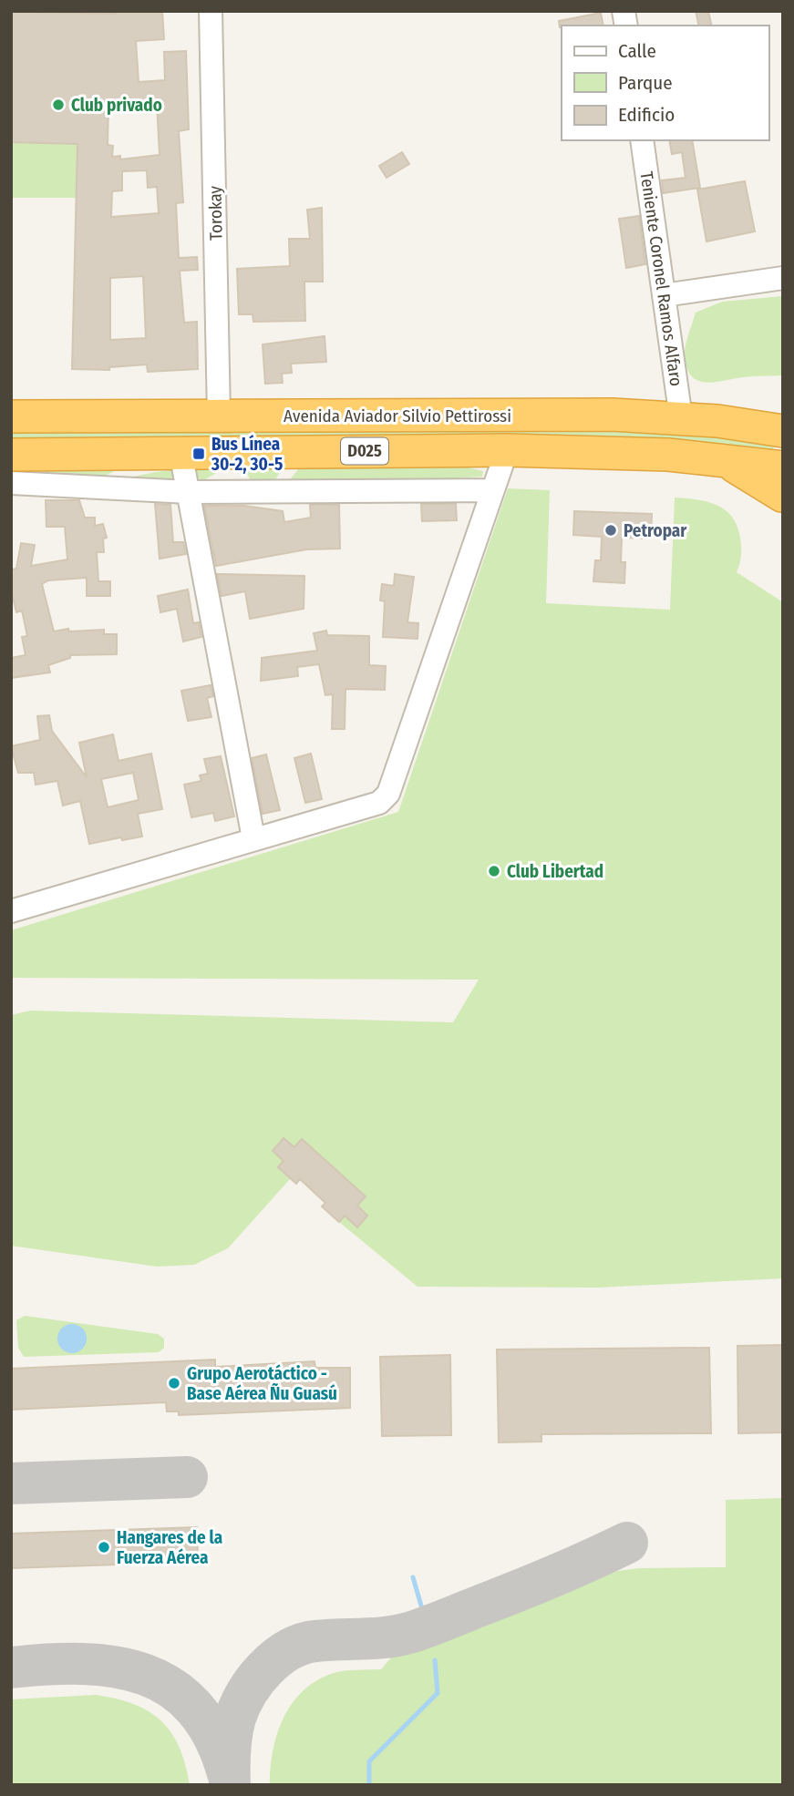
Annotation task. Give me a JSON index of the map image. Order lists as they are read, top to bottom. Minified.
{"streets":{"highway":["Avenida Aviador Silvio Pettirossi","D025"],"street":["Torokay","Teniente Coronel Ramos Alfaro"]},"crossings":[["Torokay","Avenida Aviador Silvio Pettirossi"],["Teniente Coronel Ramos Alfaro","Avenida Aviador Silvio Pettirossi"]],"places":{"other":["Club privado","Petropar","Club Libertad","Grupo Aerotáctico - Base Aérea Ñu Guasú","Hangares de la Fuerza Aérea"],"transit":["Bus Línea 30-2, 30-5"]},"legend":["Calle","Parque","Edificio"]}
